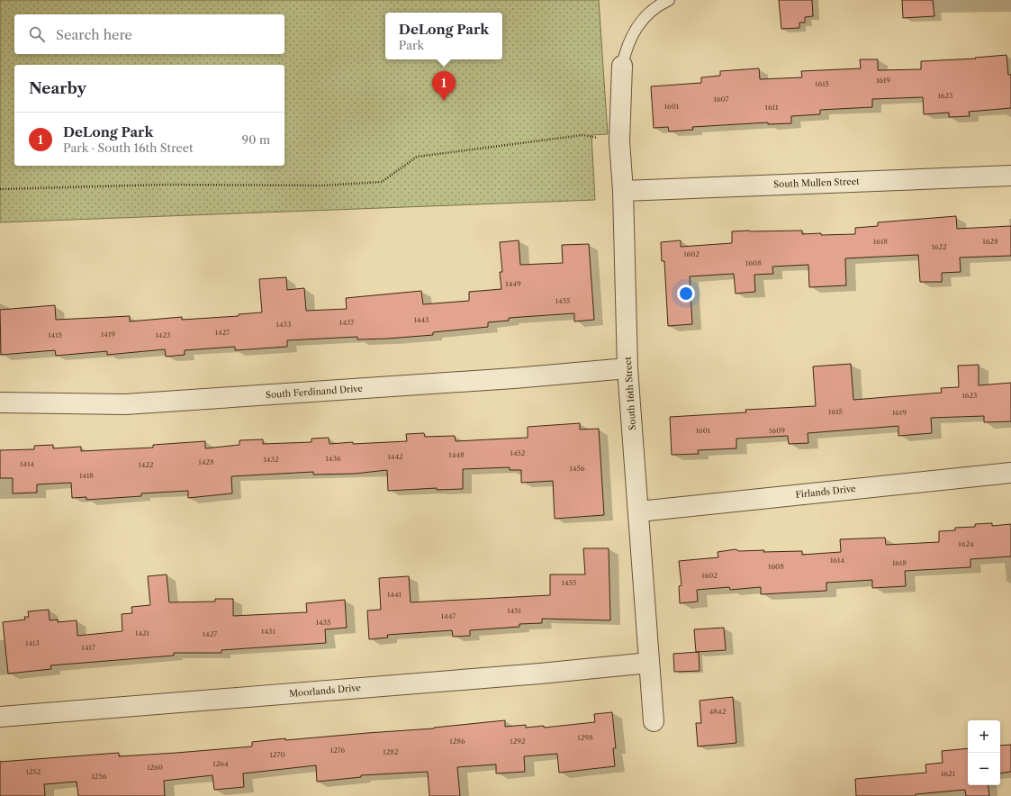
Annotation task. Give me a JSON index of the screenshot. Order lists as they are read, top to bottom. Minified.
{"streets":{"street":["South Mullen Street","South Ferdinand Drive","South 16th Street","Firlands Drive","Moorlands Drive"]},"crossings":[["South Mullen Street","South 16th Street"],["South Ferdinand Drive","South 16th Street"],["South 16th Street","Firlands Drive"],["South 16th Street","Moorlands Drive"]],"house_numbers":["1619","1615","1623","1607","1601","1611","1618","1628","1622","1602","1608","1449","1455","1443","1437","1433","1427","1419","1415","1423","1623","1615","1619","1601","1609","1452","1448","1442","1436","1432","1428","1414","1422","1456","1418","1624","1614","1618","1608","1602","1455","1441","1451","1447","1435","1431","1421","1427","1413","1417","4842","1298","1286","1292","1276","1282","1270","1264","1260","1252","1621","1256"],"page":{"popup":["DeLong Park","Park"],"search":"Search here","heading":"Nearby","pins":"1","list":[{"mark":"1","name":"DeLong Park","note":"Park · South 16th Street","value":"90 m"}],"map_buttons":["+","−"]}}
